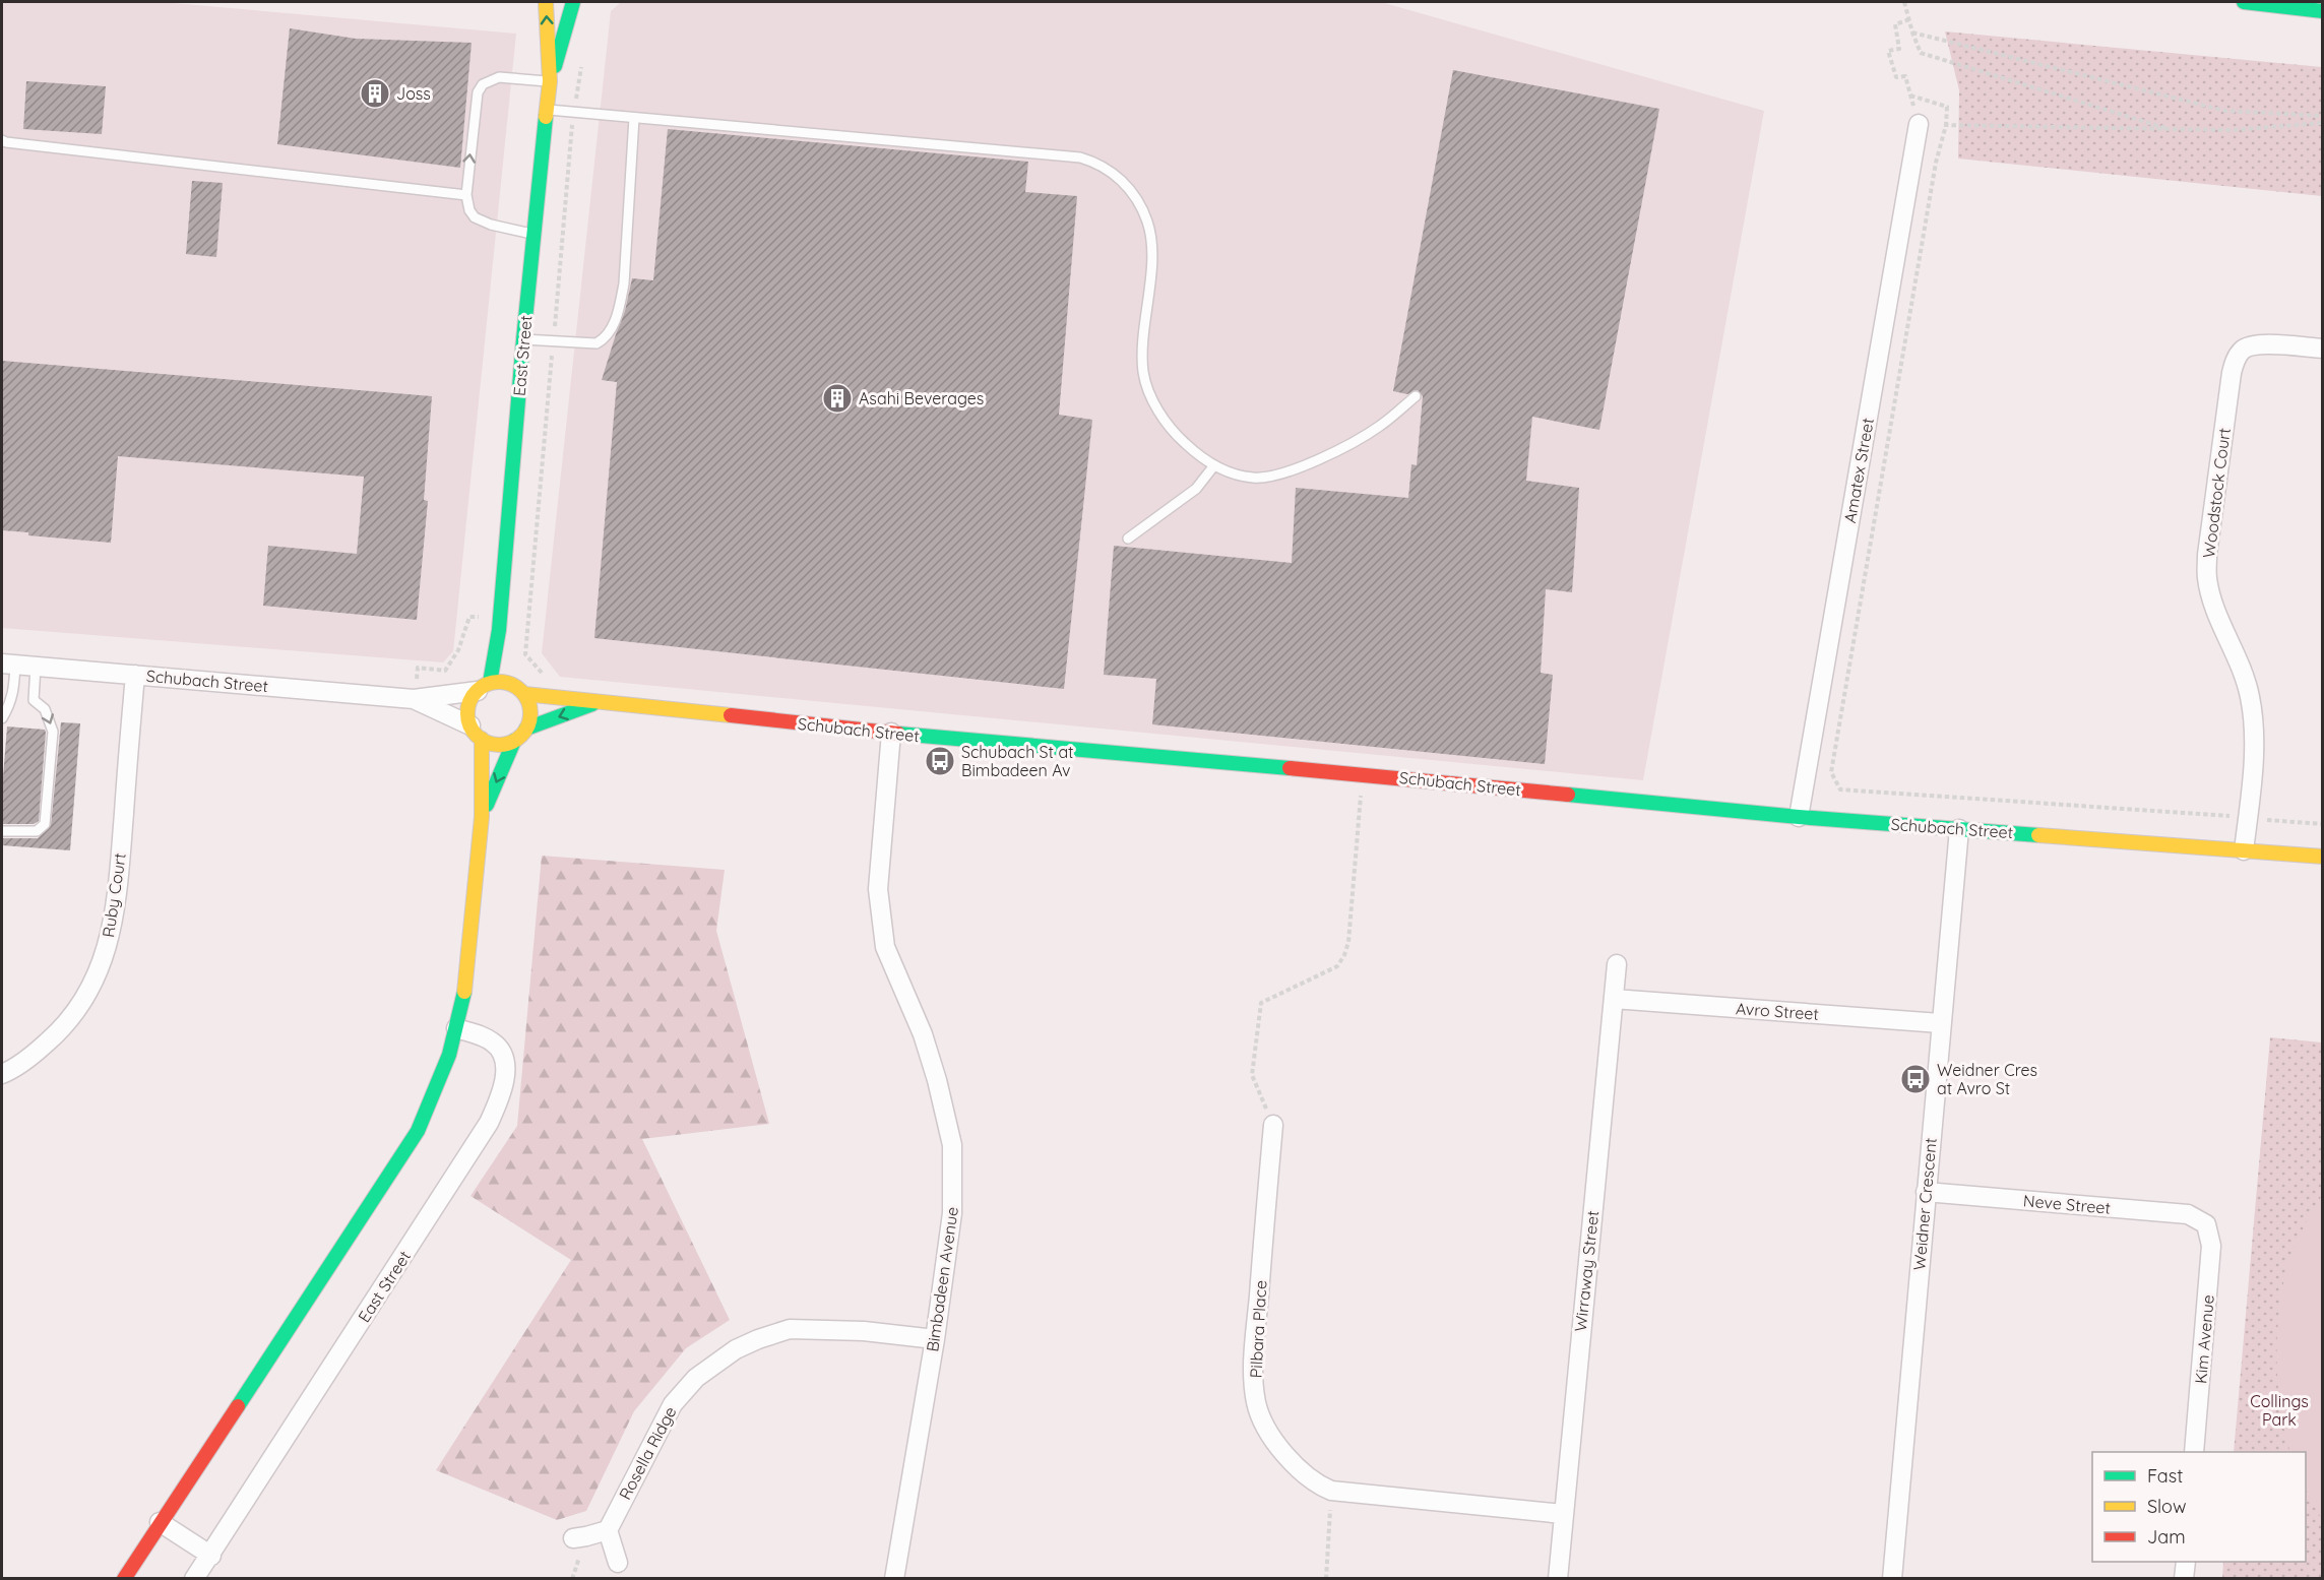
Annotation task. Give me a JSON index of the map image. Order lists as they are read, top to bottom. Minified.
{"streets":{"main road":["East Street","Schubach Street"],"street":["Amatex Street","Woodstock Court","Ruby Court","Avro Street","Weidner Crescent","Neve Street","Wirraway Street","Bimbadeen Avenue","Pilbara Place","Kim Avenue","Rosella Ridge"]},"crossings":[["East Street","Schubach Street"],["Amatex Street","Schubach Street"],["Woodstock Court","Schubach Street"],["Schubach Street","Ruby Court"],["Schubach Street","Weidner Crescent"],["Schubach Street","Bimbadeen Avenue"],["Avro Street","Weidner Crescent"],["Avro Street","Wirraway Street"],["Weidner Crescent","Neve Street"],["Neve Street","Kim Avenue"],["Wirraway Street","Pilbara Place"],["Bimbadeen Avenue","Rosella Ridge"]],"parks":["Collings Park"],"places":{"building":["Joss","Asahi Beverages"],"bus stop":["Schubach St at Bimbadeen Av","Weidner Cres at Avro St"]},"legend":["Fast","Slow","Jam"]}
